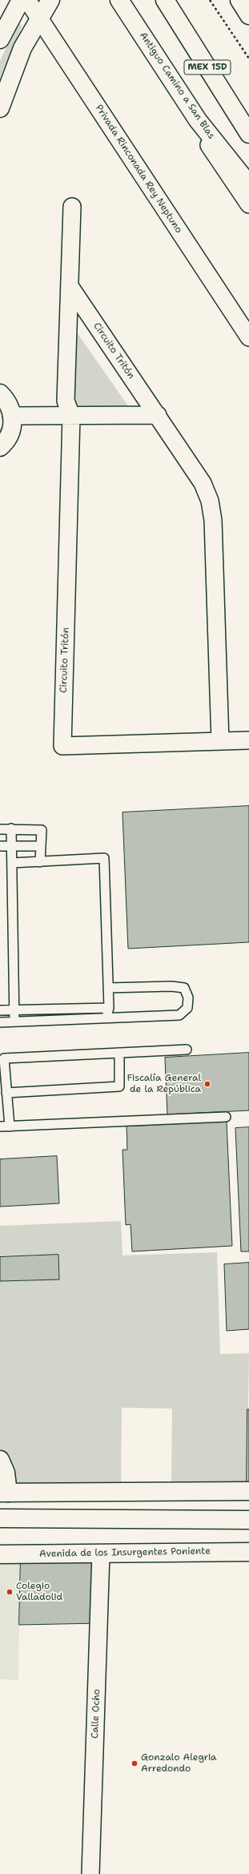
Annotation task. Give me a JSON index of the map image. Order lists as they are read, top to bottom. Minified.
{"streets":{"main road":["MEX 15D","Antiguo Camino a San Blas","Avenida de los Insurgentes Poniente"],"street":["Privada Rinconada Rey Neptuno","Circuito Tritón","Calle Ocho"]},"crossings":[["Avenida de los Insurgentes Poniente","Calle Ocho"]],"places":["Fiscalía General de la República","Colegio Valladolid","Gonzalo Alegria Arredondo"]}
